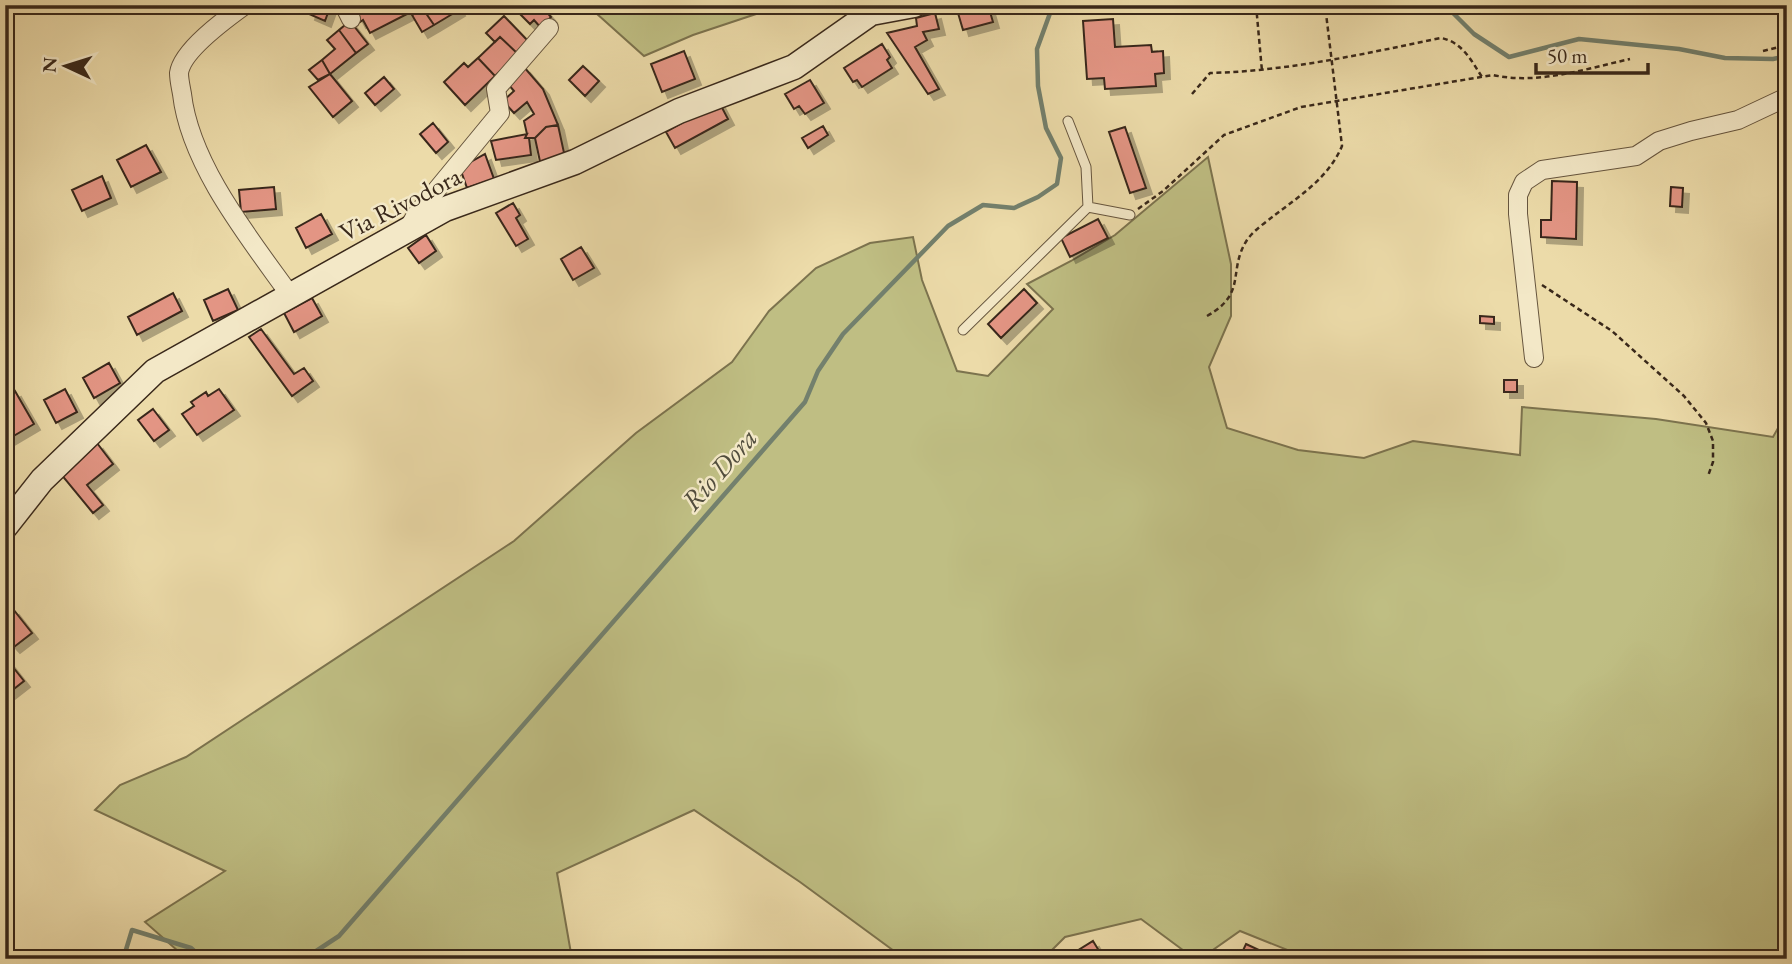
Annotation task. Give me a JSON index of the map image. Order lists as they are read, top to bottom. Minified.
{"streets":{"street":["Via Rivodora"]},"water":["Rio Dora"],"scale_bar":"50 m","north":"left"}
